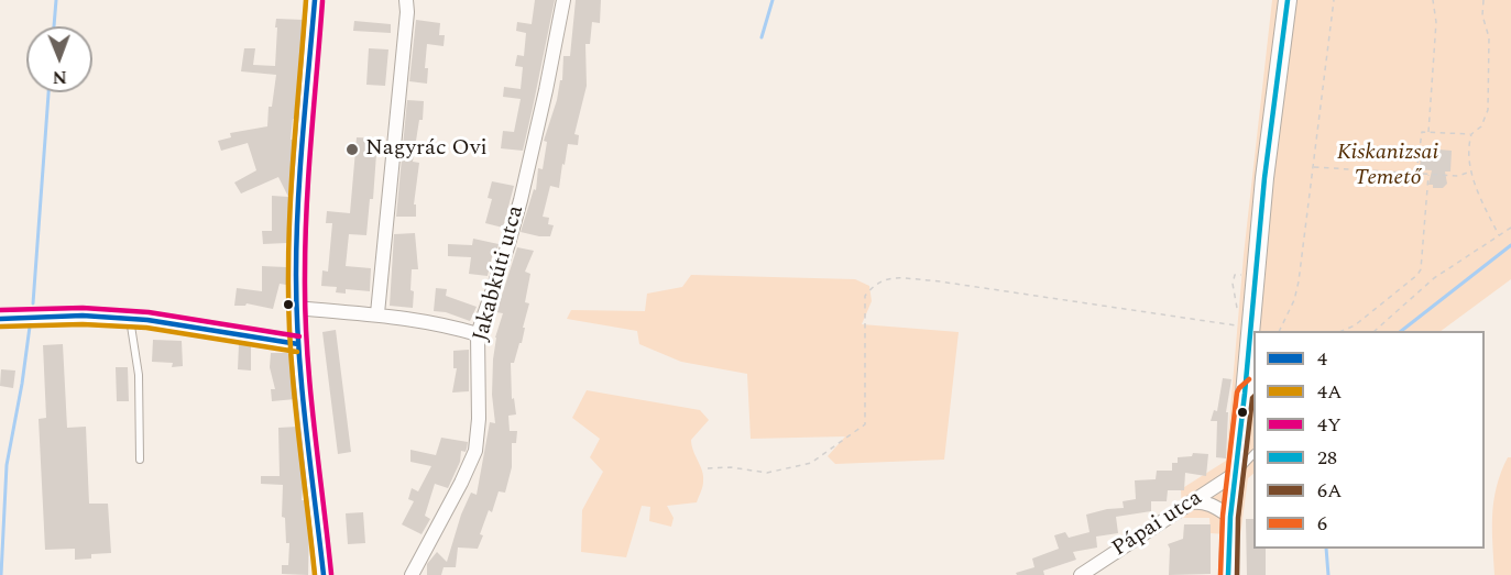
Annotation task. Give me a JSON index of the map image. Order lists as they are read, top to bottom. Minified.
{"streets":{"street":["Jakabkúti utca","Pápai utca"]},"parks":["Kiskanizsai Temető"],"places":["Nagyrác Ovi"],"lines":["transit line 4","transit line 4A","transit line 28","transit line 4Y","transit line 6","transit line 6A"],"legend":["4","4A","4Y","28","6A","6"],"north":"bottom"}
